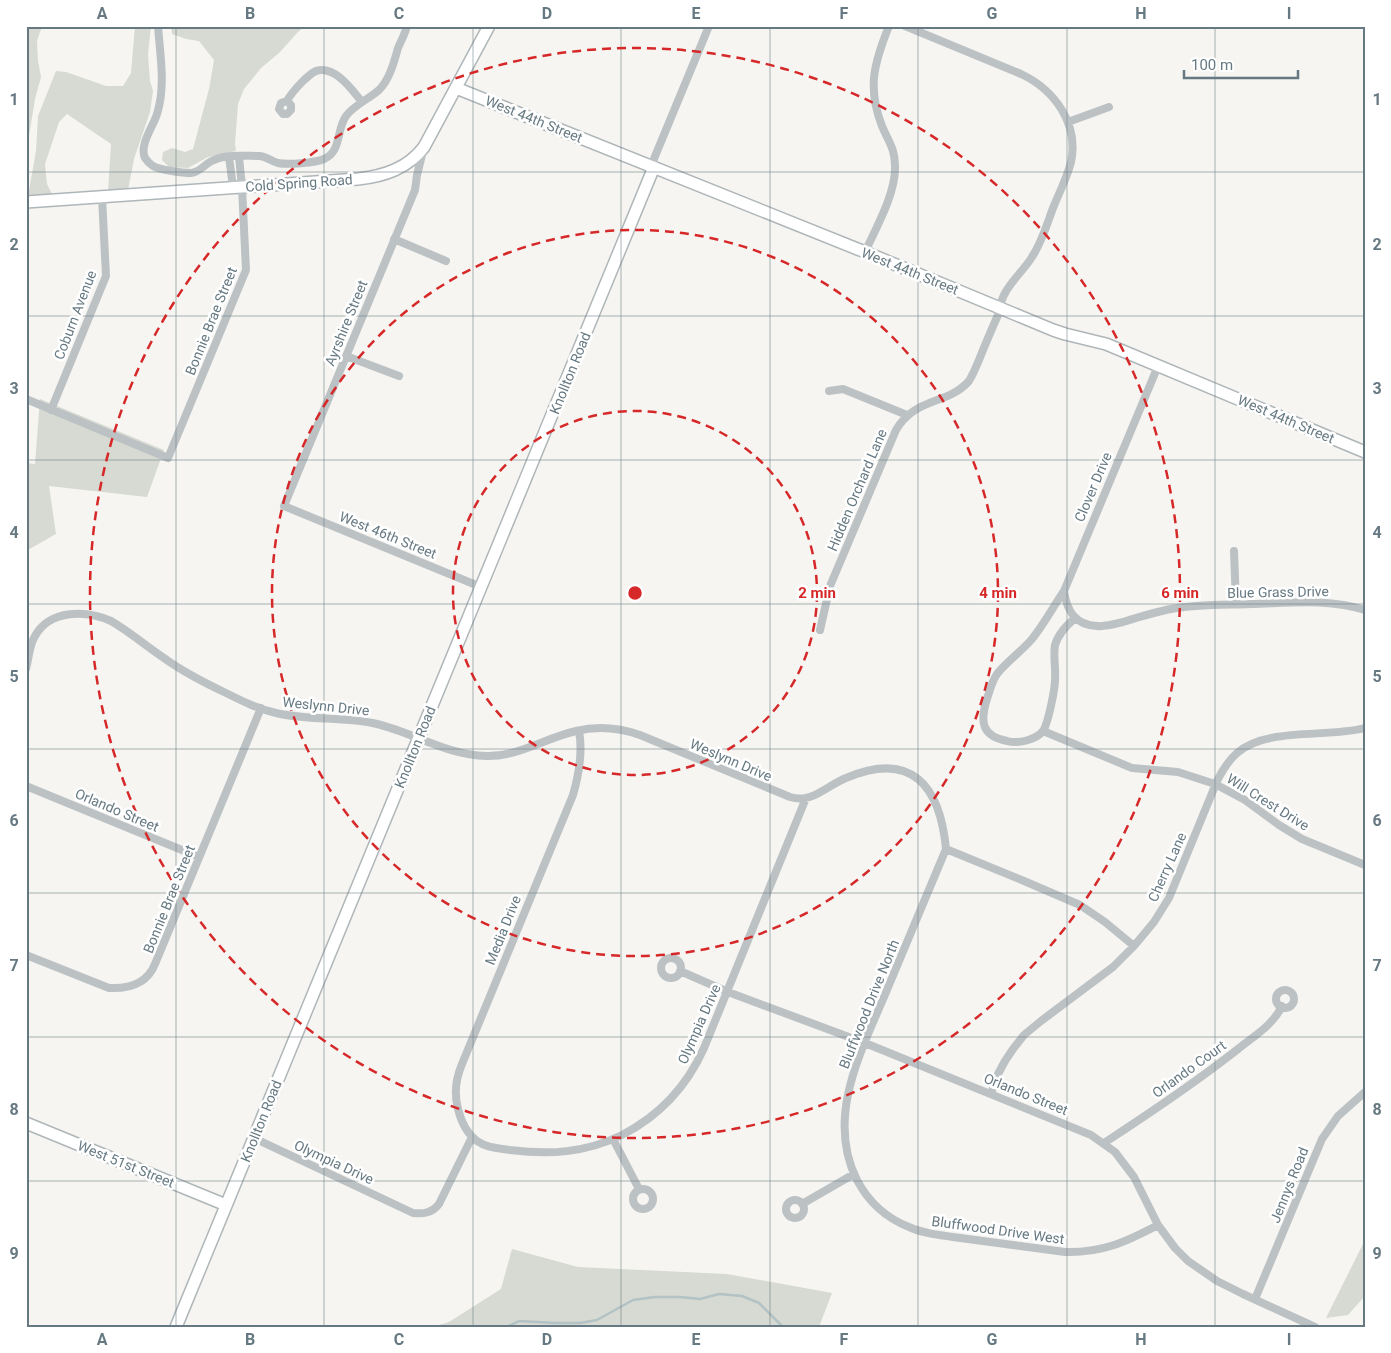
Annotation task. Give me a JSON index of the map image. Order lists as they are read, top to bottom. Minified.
{"streets":{"street":["West 44th Street","Cold Spring Road","Coburn Avenue","Bonnie Brae Street","Ayrshire Street","Knollton Road","Clover Drive","Hidden Orchard Lane","West 46th Street","Blue Grass Drive","Weslynn Drive","Will Crest Drive","Orlando Street","Cherry Lane","Media Drive","Bluffwood Drive North","Olympia Drive","Orlando Court","West 51st Street","Jennys Road","Bluffwood Drive West"]},"crossings":[["West 44th Street","Cold Spring Road"],["West 44th Street","Knollton Road"],["West 44th Street","Clover Drive"],["West 44th Street","Hidden Orchard Lane"],["Cold Spring Road","Coburn Avenue"],["Cold Spring Road","Bonnie Brae Street"],["Cold Spring Road","Ayrshire Street"],["Coburn Avenue","Bonnie Brae Street"],["Bonnie Brae Street","Weslynn Drive"],["Bonnie Brae Street","Orlando Street"],["Ayrshire Street","West 46th Street"],["Knollton Road","West 46th Street"],["Knollton Road","Weslynn Drive"],["Knollton Road","Olympia Drive"],["Knollton Road","West 51st Street"],["Clover Drive","Will Crest Drive"],["Weslynn Drive","Media Drive"],["Weslynn Drive","Olympia Drive"],["Will Crest Drive","Cherry Lane"],["Orlando Street","Cherry Lane"],["Orlando Street","Bluffwood Drive North"],["Orlando Street","Olympia Drive"],["Orlando Street","Orlando Court"],["Orlando Street","Jennys Road"],["Orlando Street","Bluffwood Drive West"],["Media Drive","Olympia Drive"],["Bluffwood Drive North","Bluffwood Drive West"]],"scale_bar":"100 m","grid":{"columns":["A","B","C","D","E","F","G","H","I"],"rows":["1","2","3","4","5","6","7","8","9"]},"rings":["2 min","4 min","6 min"]}
